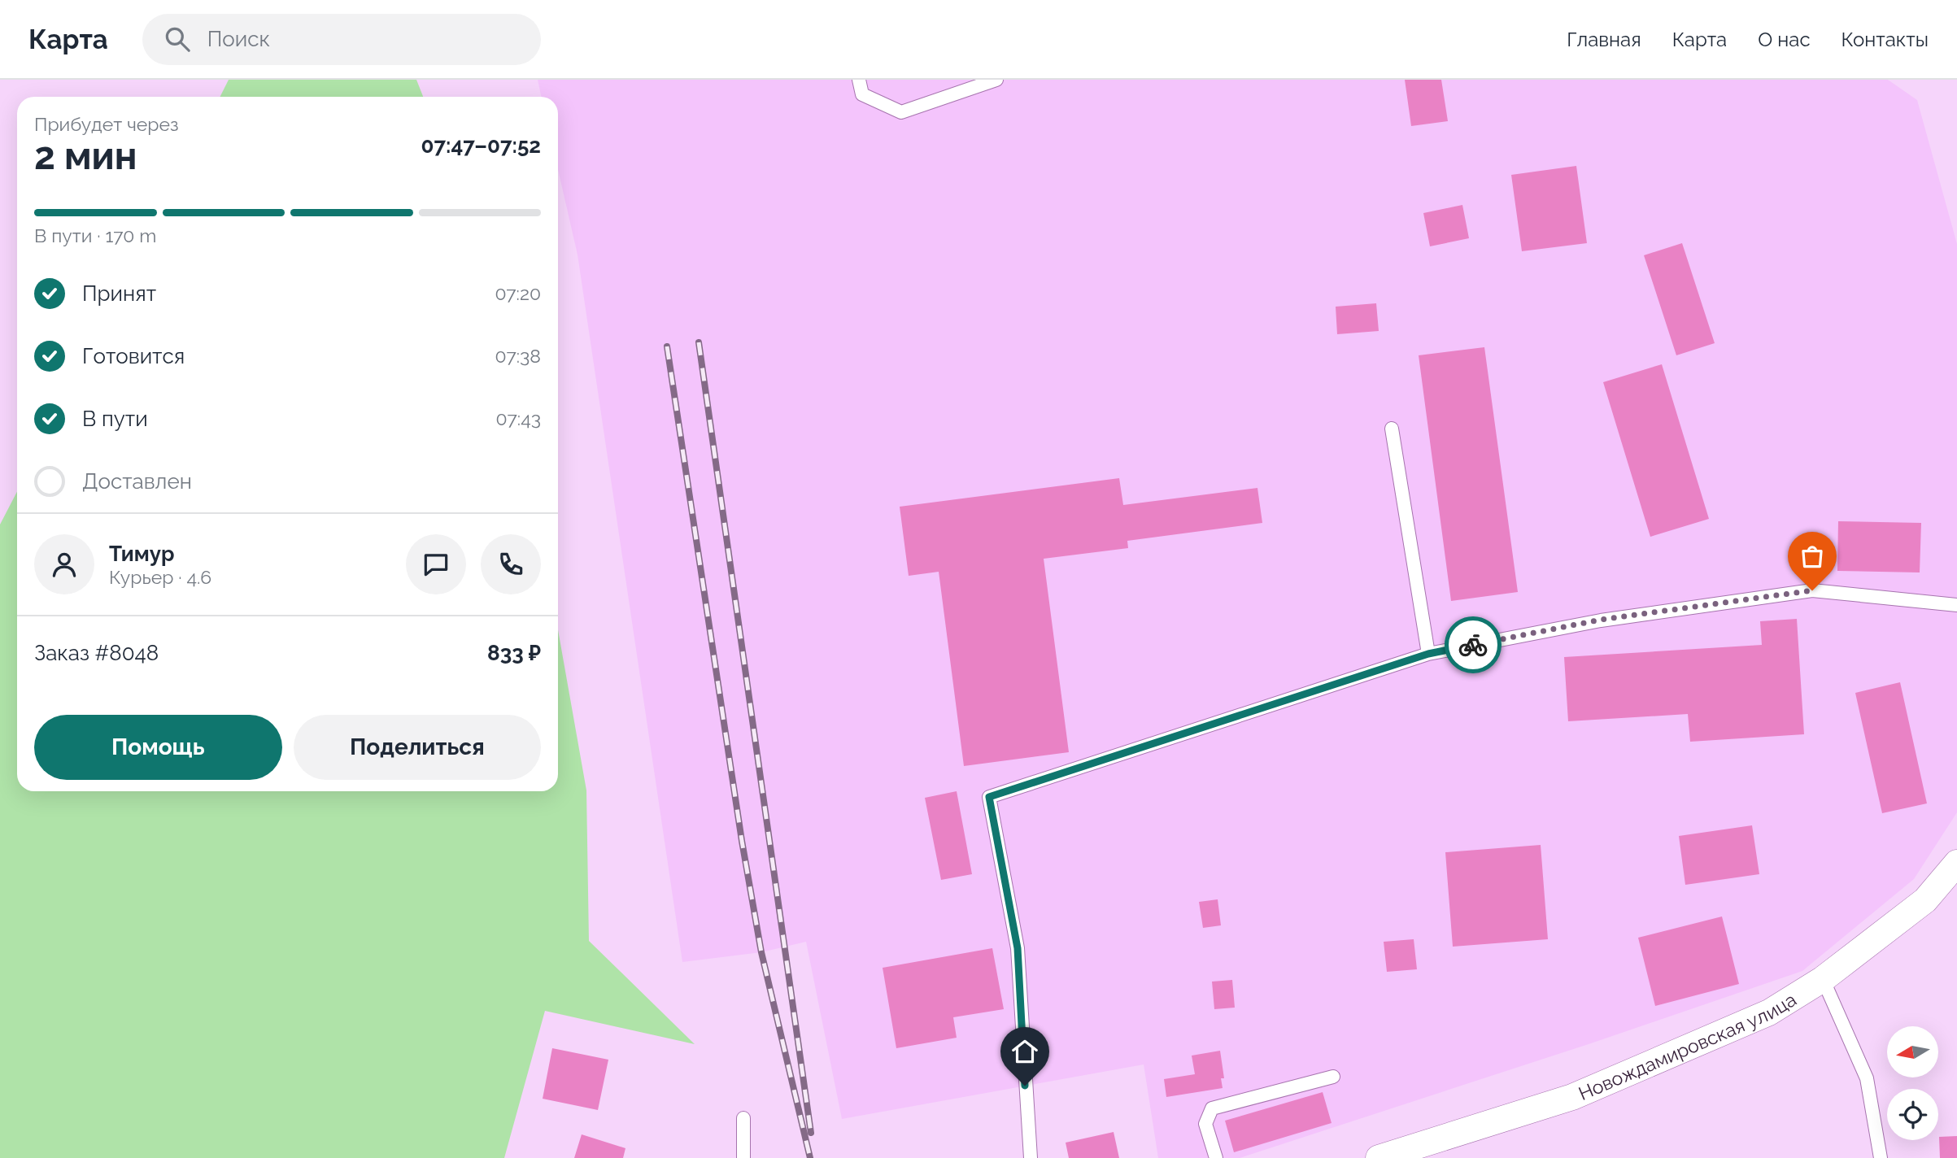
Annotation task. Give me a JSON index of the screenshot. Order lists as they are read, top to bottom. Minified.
{"streets":{"street":["Новождамировская улица"]},"north":"left","page":{"header":"Карта","search":"Поиск","nav":["Главная","Карта","О нас","Контакты"],"heading":["2 мин","Прибудет через","07:47–07:52"],"panel":["Тимур","Курьер · 4.6","Заказ #8048","833 ₽"],"bar":"В пути · 170 m","list":[["Принят","07:20"],["Готовится","07:38"],["В пути","07:43"],"Доставлен"],"buttons":["Помощь","Поделиться"]}}
